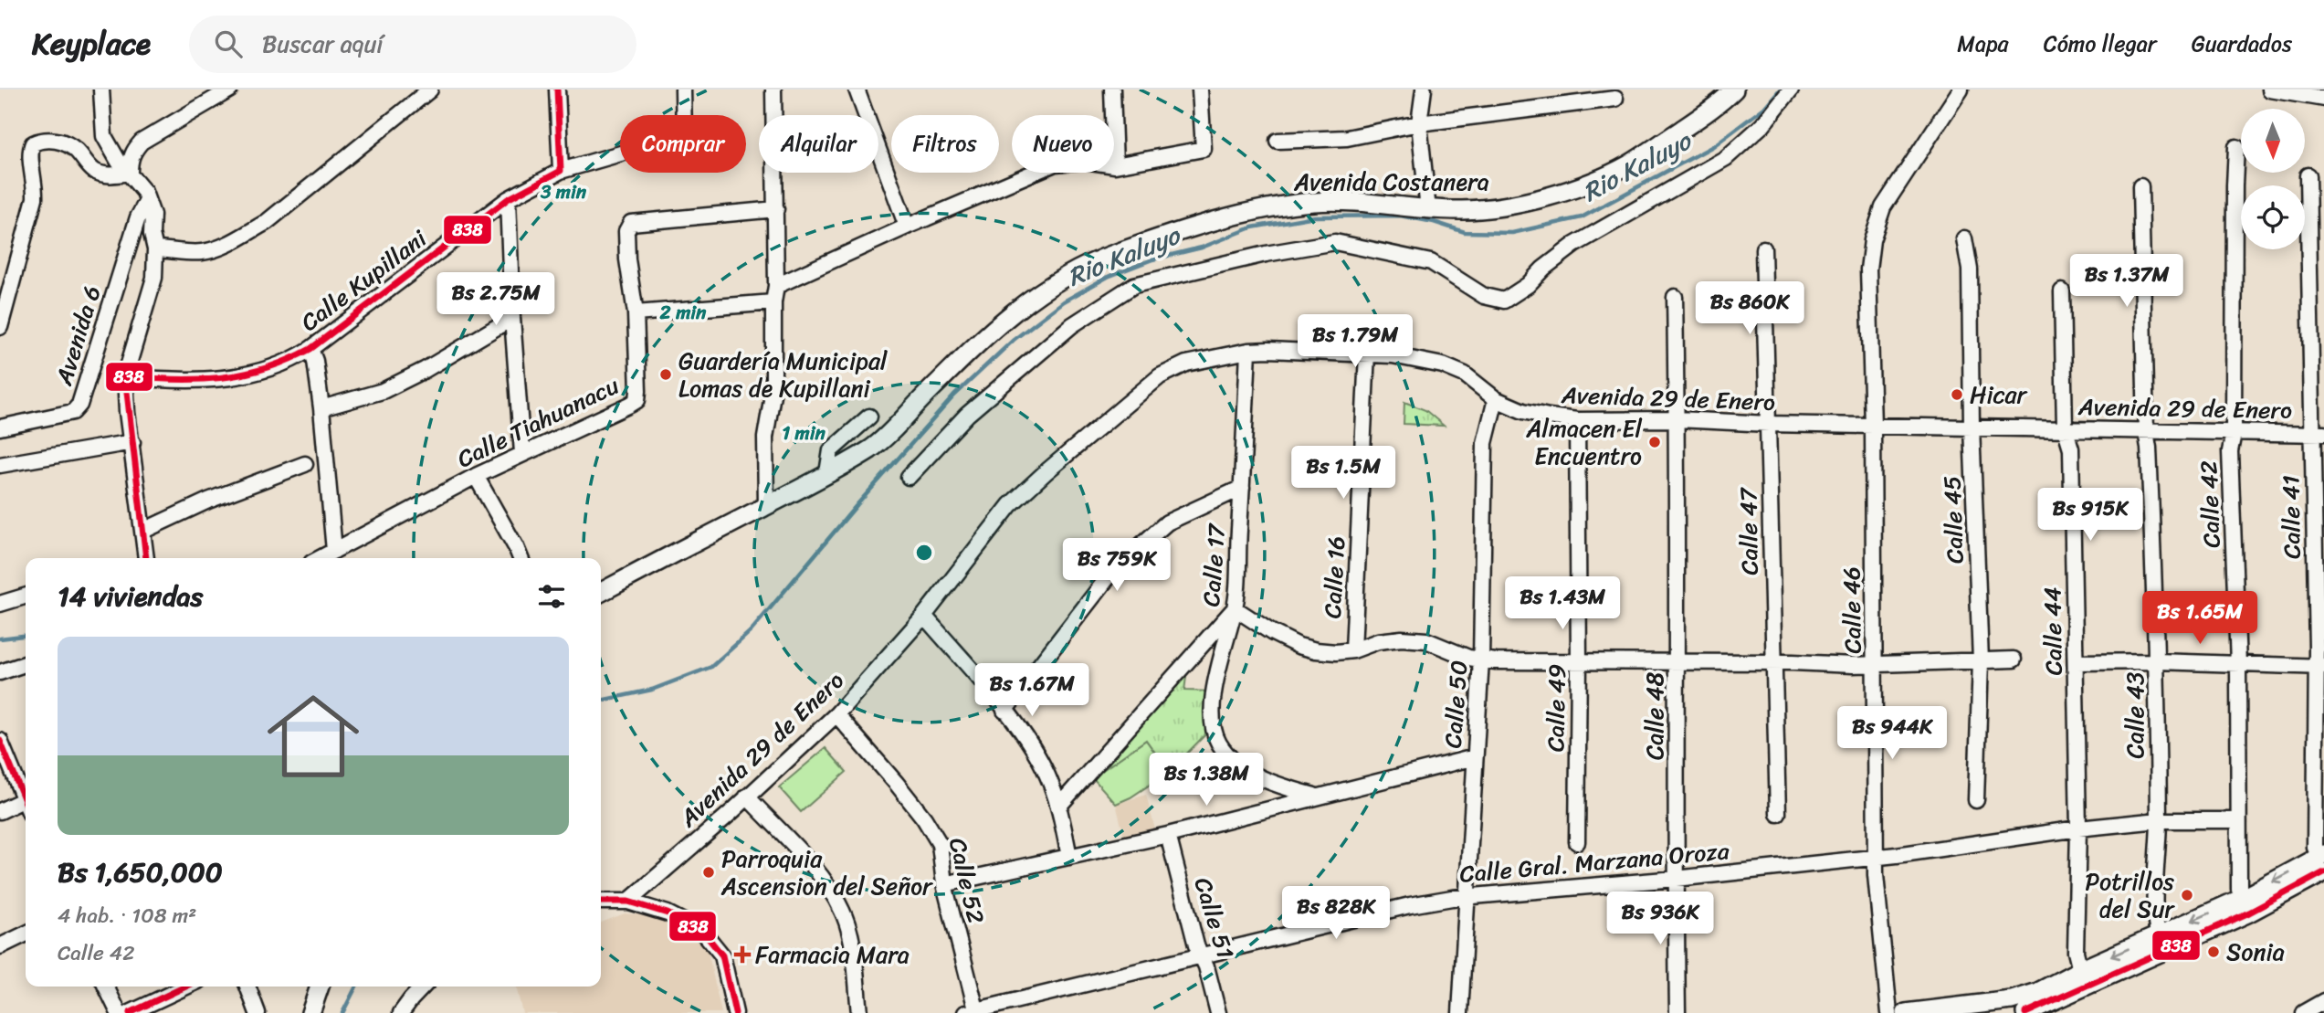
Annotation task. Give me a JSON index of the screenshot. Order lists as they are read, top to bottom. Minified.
{"streets":{"main road":["Avenida Costanera"],"street":["Calle Kupillani","Avenida 6","Avenida 29 de Enero","Calle Tiahuanacu","Calle 42","Calle 41","Calle 45","Calle 47","Calle 17","Calle 16","Calle 46","Calle 44","Calle 50","Calle 49","Calle 43","Calle 48","Calle Gral. Marzana Oroza","Calle 52","Calle 51"]},"crossings":[["Avenida 29 de Enero","Calle 42"],["Avenida 29 de Enero","Calle 41"],["Avenida 29 de Enero","Calle 45"],["Avenida 29 de Enero","Calle 47"],["Avenida 29 de Enero","Calle 17"],["Avenida 29 de Enero","Calle 16"],["Avenida 29 de Enero","Calle 46"],["Avenida 29 de Enero","Calle 44"],["Avenida 29 de Enero","Calle 50"],["Avenida 29 de Enero","Calle 49"],["Avenida 29 de Enero","Calle 43"],["Avenida 29 de Enero","Calle 48"],["Avenida 29 de Enero","Calle 52"],["Calle 42","Calle Gral. Marzana Oroza"],["Calle 46","Calle Gral. Marzana Oroza"],["Calle 44","Calle Gral. Marzana Oroza"],["Calle 50","Calle Gral. Marzana Oroza"],["Calle 43","Calle Gral. Marzana Oroza"],["Calle 48","Calle Gral. Marzana Oroza"],["Calle Gral. Marzana Oroza","Calle 52"],["Calle Gral. Marzana Oroza","Calle 51"]],"water":["Rio Kaluyo"],"places":{"other":["Guardería Municipal Lomas de Kupillani","Hicar","Almacen El Encuentro","Parroquia Ascension del Señor","Potrillos del Sur","Sonia"],"health":["Farmacia Mara"]},"lines":["transit line 838"],"north":"bottom","page":{"header":"Keyplace","search":"Buscar aquí","nav":["Mapa","Cómo llegar","Guardados"],"chip":["Comprar","Alquilar","Filtros","Nuevo"],"price":["Bs 1.37M","Bs 2.75M","Bs 860K","Bs 1.79M","Bs 1.5M","Bs 915K","Bs 759K","Bs 1.43M","Bs 1.65M","Bs 1.67M","Bs 944K","Bs 1.38M","Bs 828K","Bs 936K"],"heading":"14 viviendas","list":[{"name":"Bs 1,650,000","note":"4 hab. · 108 m² · Calle 42"}]},"rings":["3 min","2 min","1 min"]}
